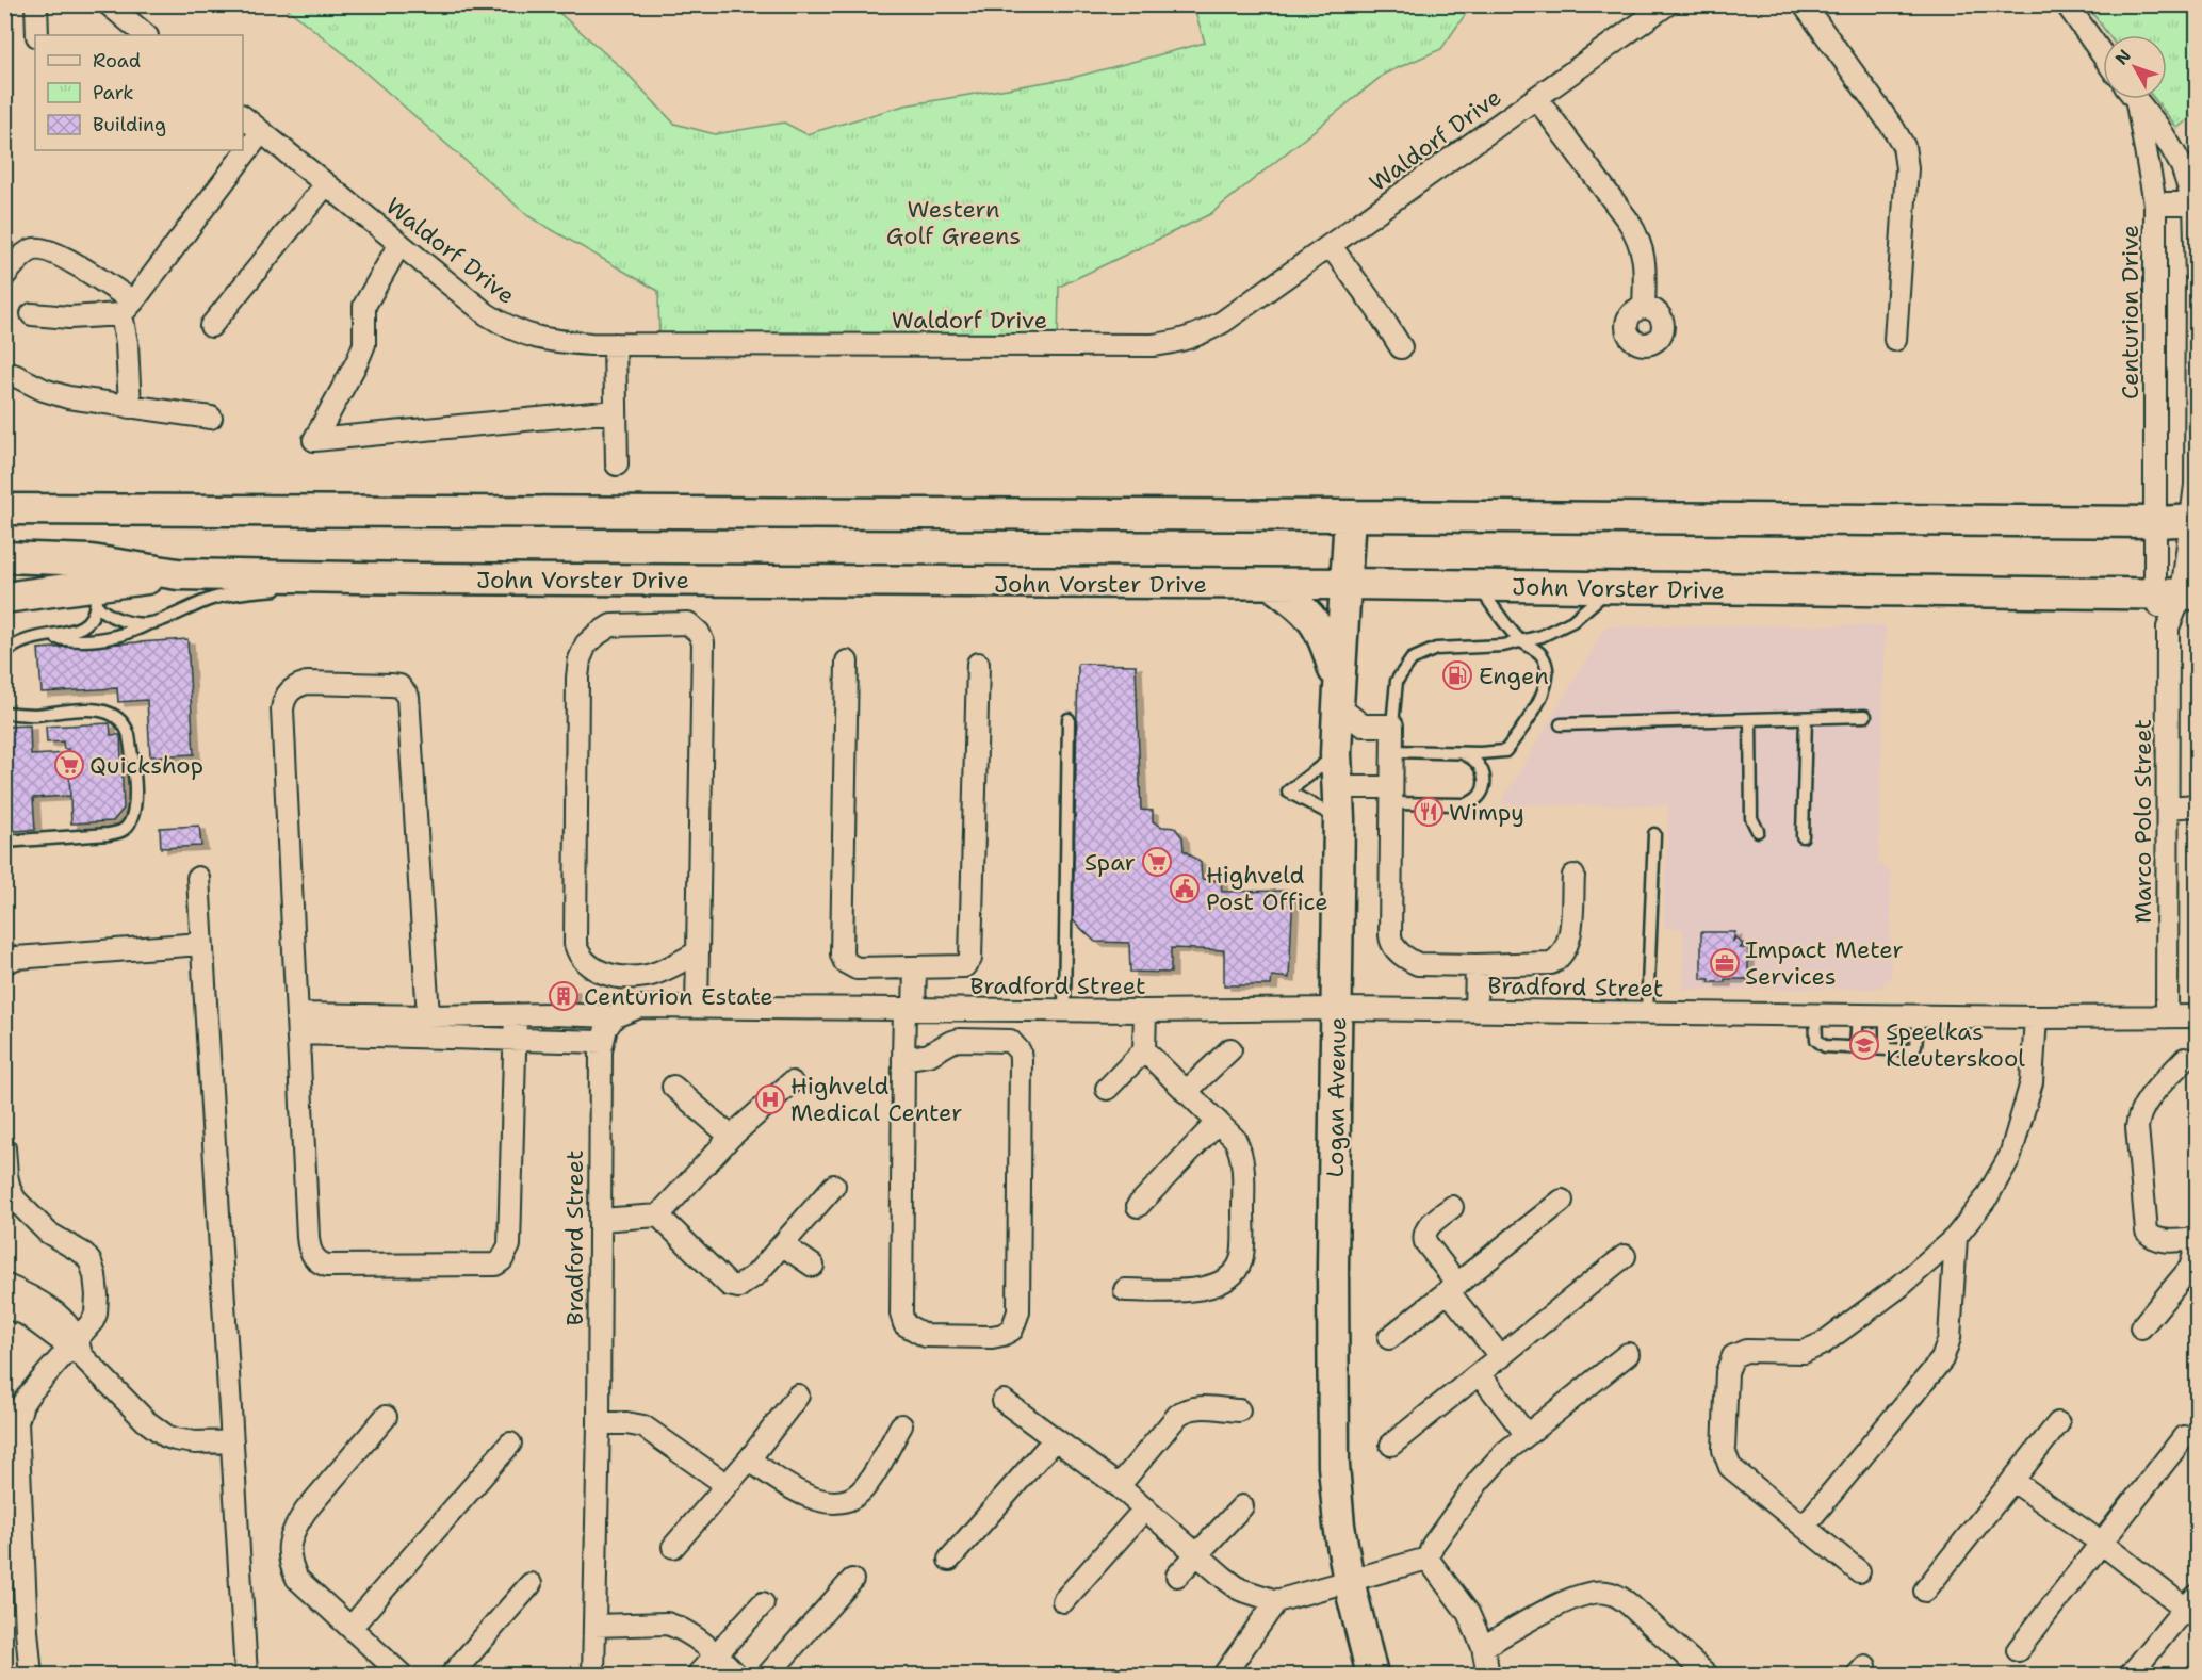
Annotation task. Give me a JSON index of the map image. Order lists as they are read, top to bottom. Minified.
{"streets":{"main road":["John Vorster Drive","Logan Avenue"],"street":["Waldorf Drive","Centurion Drive","Marco Polo Street","Bradford Street"]},"crossings":[["Centurion Drive","John Vorster Drive"],["Centurion Drive","Marco Polo Street"],["John Vorster Drive","Marco Polo Street"],["John Vorster Drive","Logan Avenue"],["Marco Polo Street","Bradford Street"],["Bradford Street","Logan Avenue"]],"parks":["Western Golf Greens"],"places":{"fuel station":["Engen"],"supermarket":["Quickshop","Spar"],"restaurant":["Wimpy"],"public building":["Highveld Post Office"],"office":["Impact Meter Services"],"building":["Centurion Estate"],"school or university":["Speelkas Kleuterskool"],"hospital":["Highveld Medical Center"]},"legend":["Road","Park","Building"],"north":"top left"}
